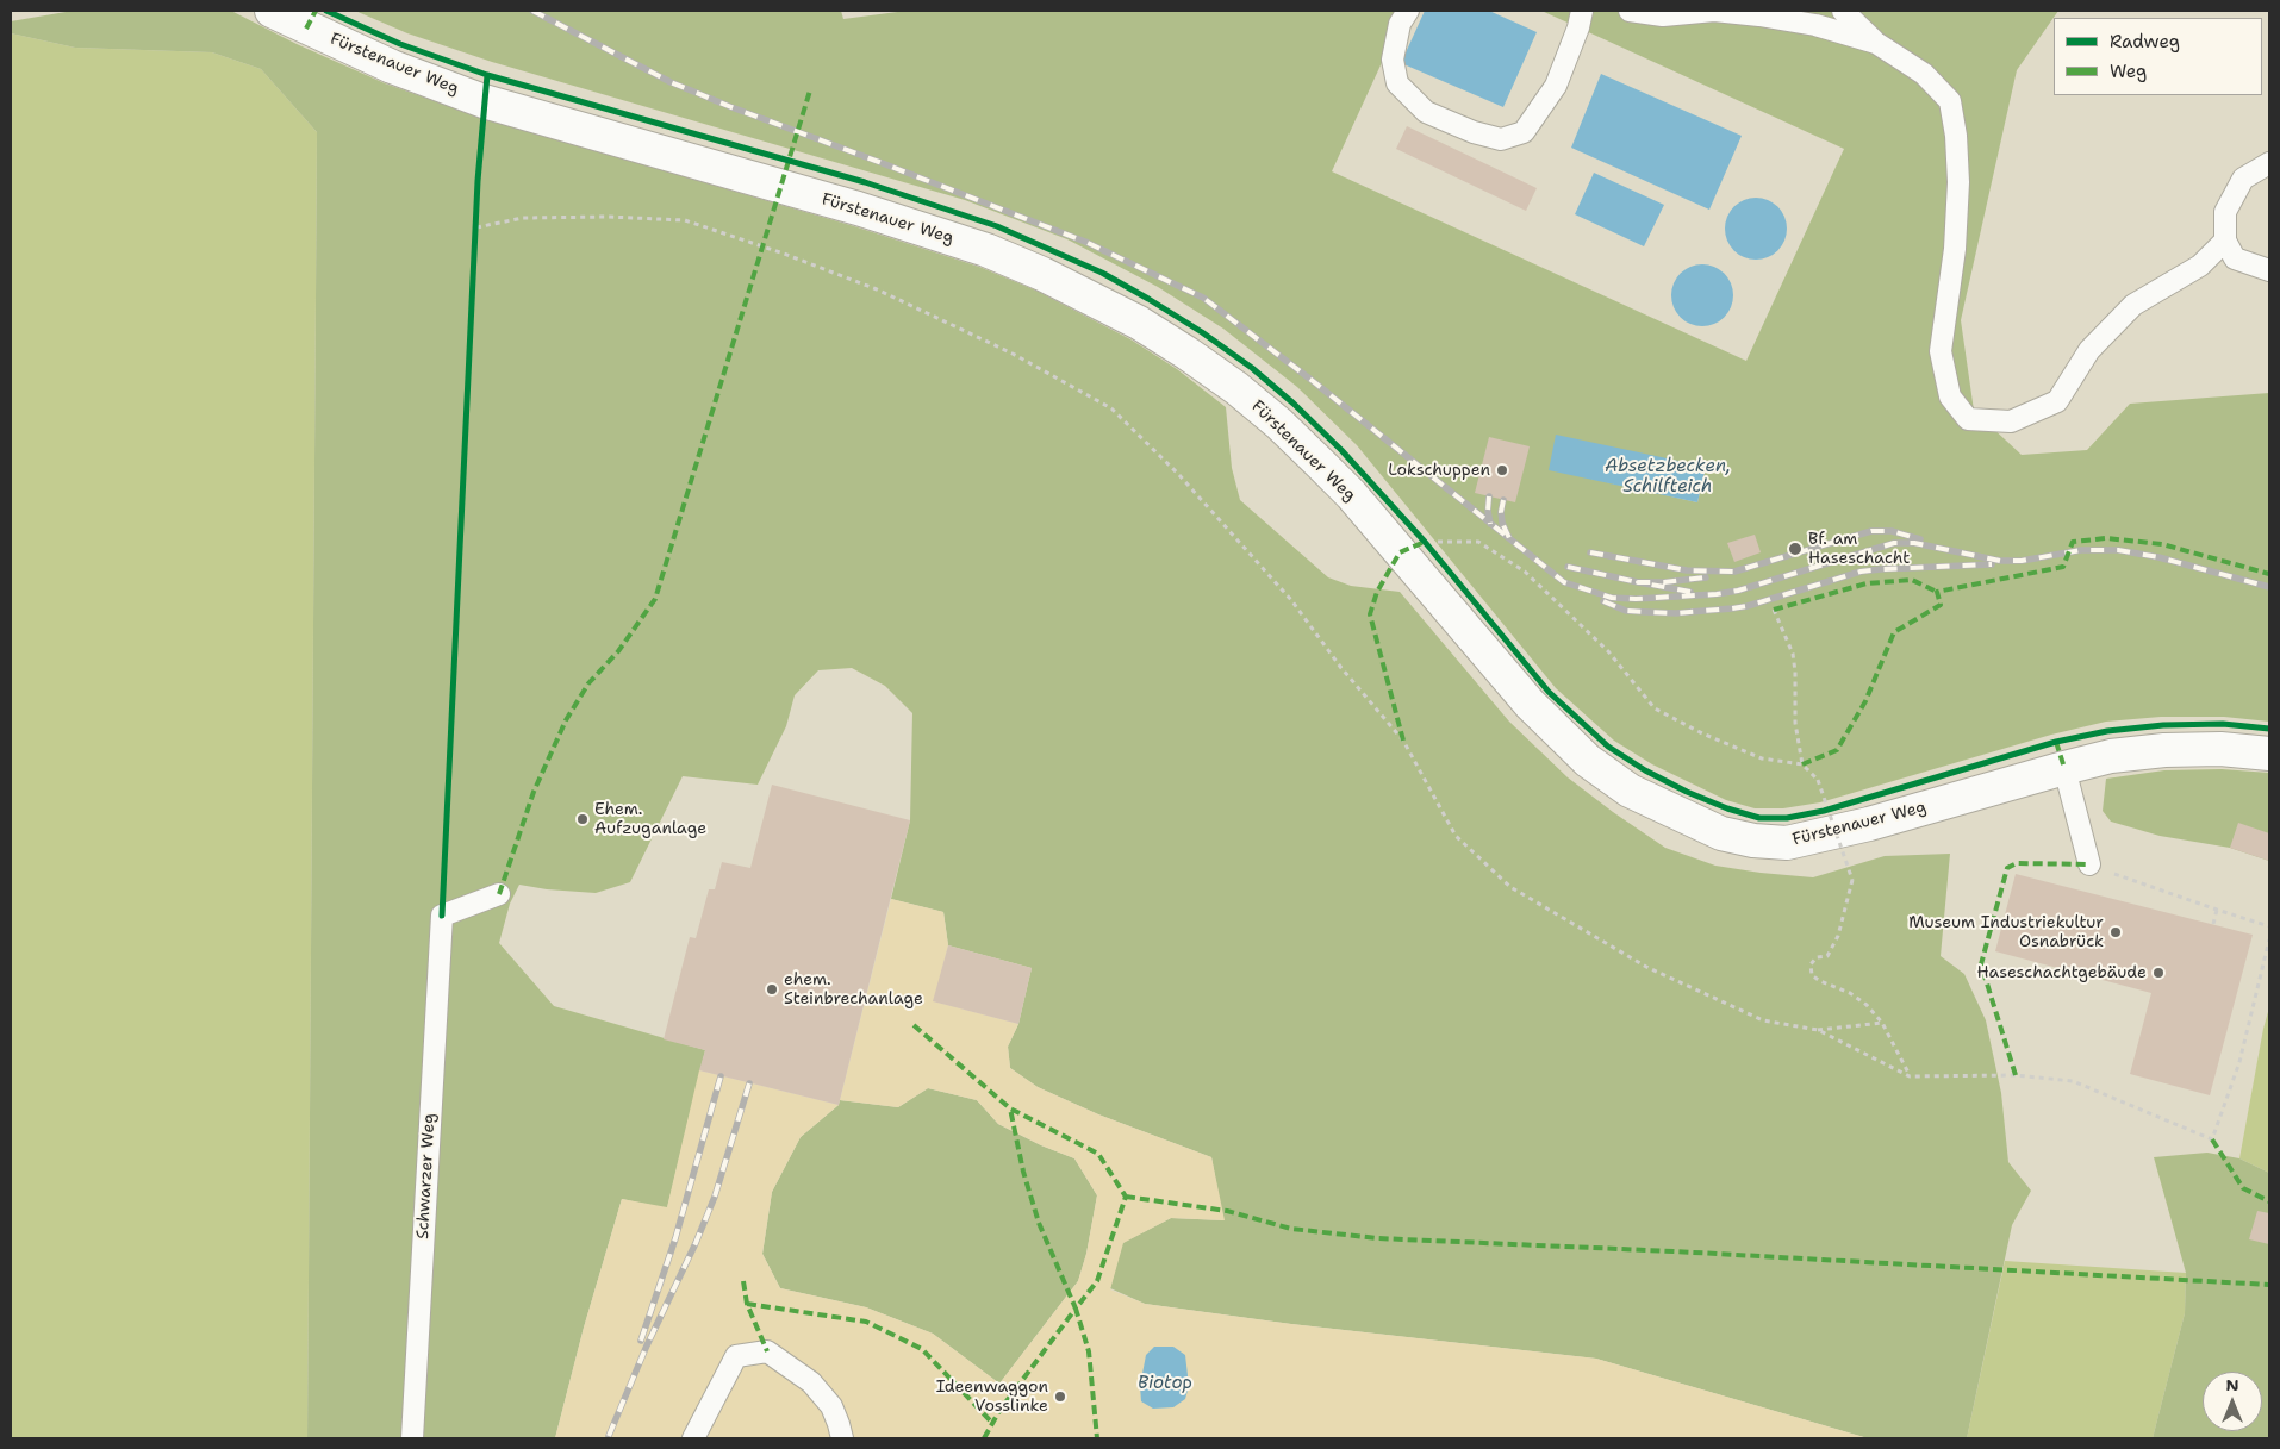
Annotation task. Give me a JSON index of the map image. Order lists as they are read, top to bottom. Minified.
{"streets":{"street":["Fürstenauer Weg"],"lane":["Schwarzer Weg"]},"water":["Absetzbecken, Schilfteich","Biotop"],"places":["Lokschuppen","Bf. am Haseschacht","Ehem. Aufzuganlage","Museum Industriekultur Osnabrück","Haseschachtgebäude","ehem. Steinbrechanlage","Ideenwaggon Vosslinke"],"legend":["Radweg","Weg"],"north":"top"}
